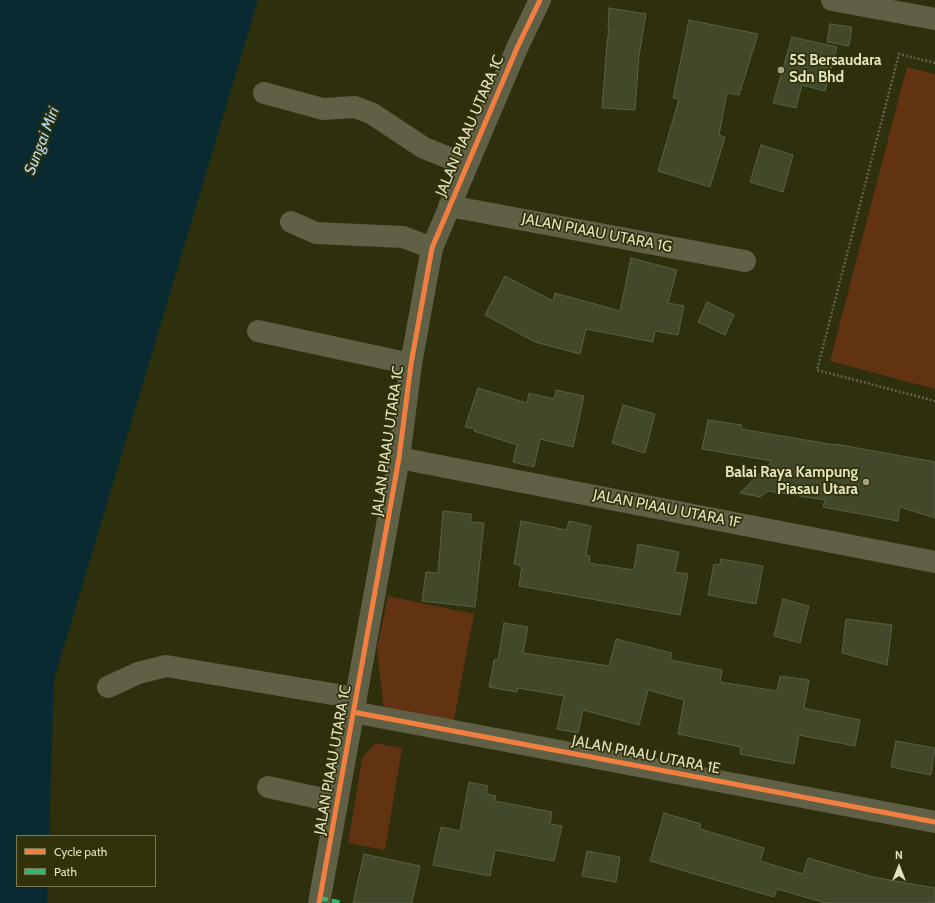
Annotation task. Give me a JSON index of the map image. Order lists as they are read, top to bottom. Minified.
{"streets":{"street":["JALAN PIAAU UTARA 1C","JALAN PIAAU UTARA 1G","JALAN PIAAU UTARA 1F","JALAN PIAAU UTARA 1E"]},"crossings":[["JALAN PIAAU UTARA 1C","JALAN PIAAU UTARA 1G"],["JALAN PIAAU UTARA 1C","JALAN PIAAU UTARA 1F"],["JALAN PIAAU UTARA 1C","JALAN PIAAU UTARA 1E"]],"water":["Sungai Miri"],"places":["5S Bersaudara Sdn Bhd","Balai Raya Kampung Piasau Utara"],"legend":["Cycle path","Path"],"north":"top"}
